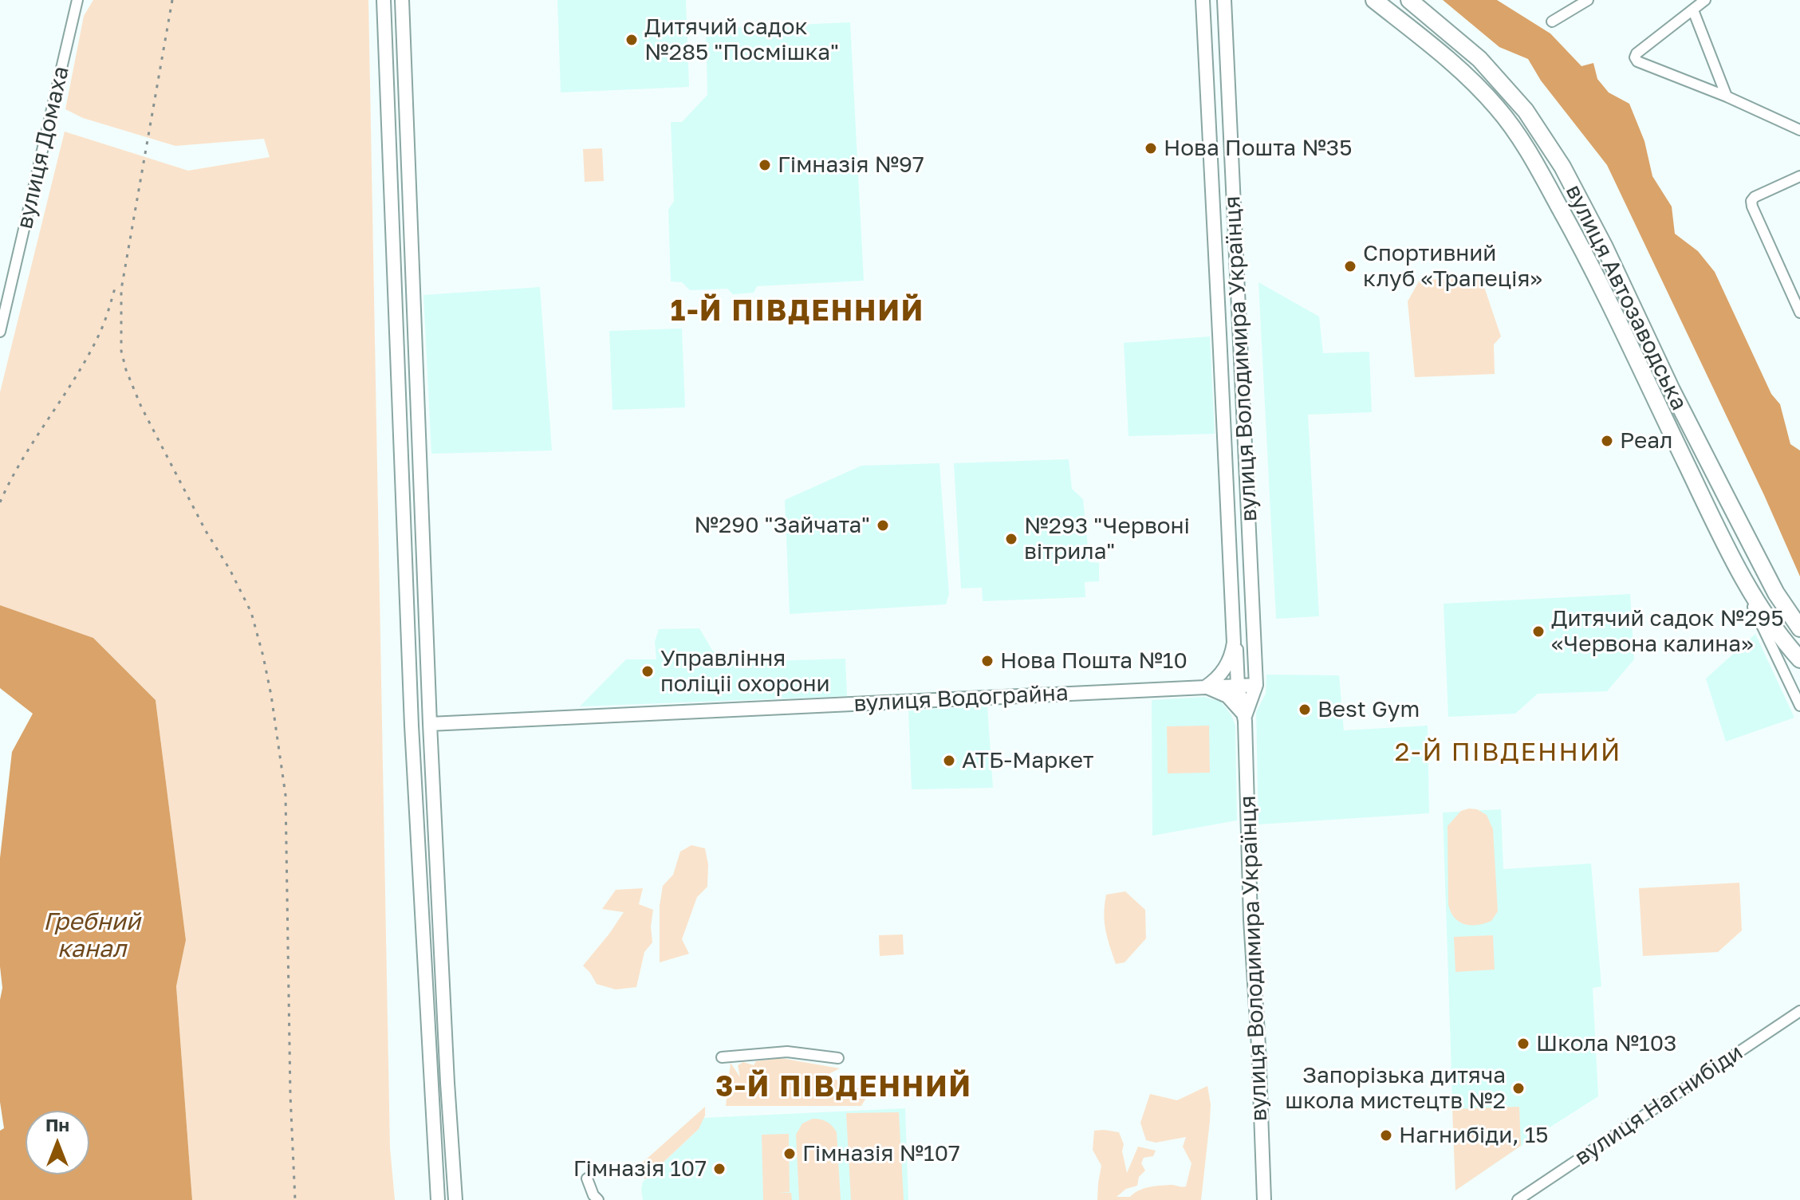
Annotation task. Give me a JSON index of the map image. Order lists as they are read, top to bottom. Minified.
{"streets":{"main road":["вулиця Автозаводська"],"street":["вулиця Домаха","вулиця Володимира Українця","вулиця Водограйна","вулиця Нагнибіди"]},"crossings":[["вулиця Володимира Українця","вулиця Водограйна"]],"districts":["1-Й ПІВДЕННИЙ","2-Й ПІВДЕННИЙ","3-Й ПІВДЕННИЙ"],"water":["Гребний канал"],"places":["Дитячий садок №285 \"Посмішка\"","Нова Пошта №35","Гімназія №97","Спортивний клуб «Трапеція»","Реал","№290 \"Зайчата\"","№293 \"Червоні вітрила\"","Дитячий садок №295 «Червона калина»","Нова Пошта №10","Управлiння полiцii охорони","Best Gym","АТБ-Маркет","Школа №103","Запорізька дитяча школа мистецтв №2","Нагнибіди, 15","Гімназія №107","Гімназія 107"],"north":"top"}
